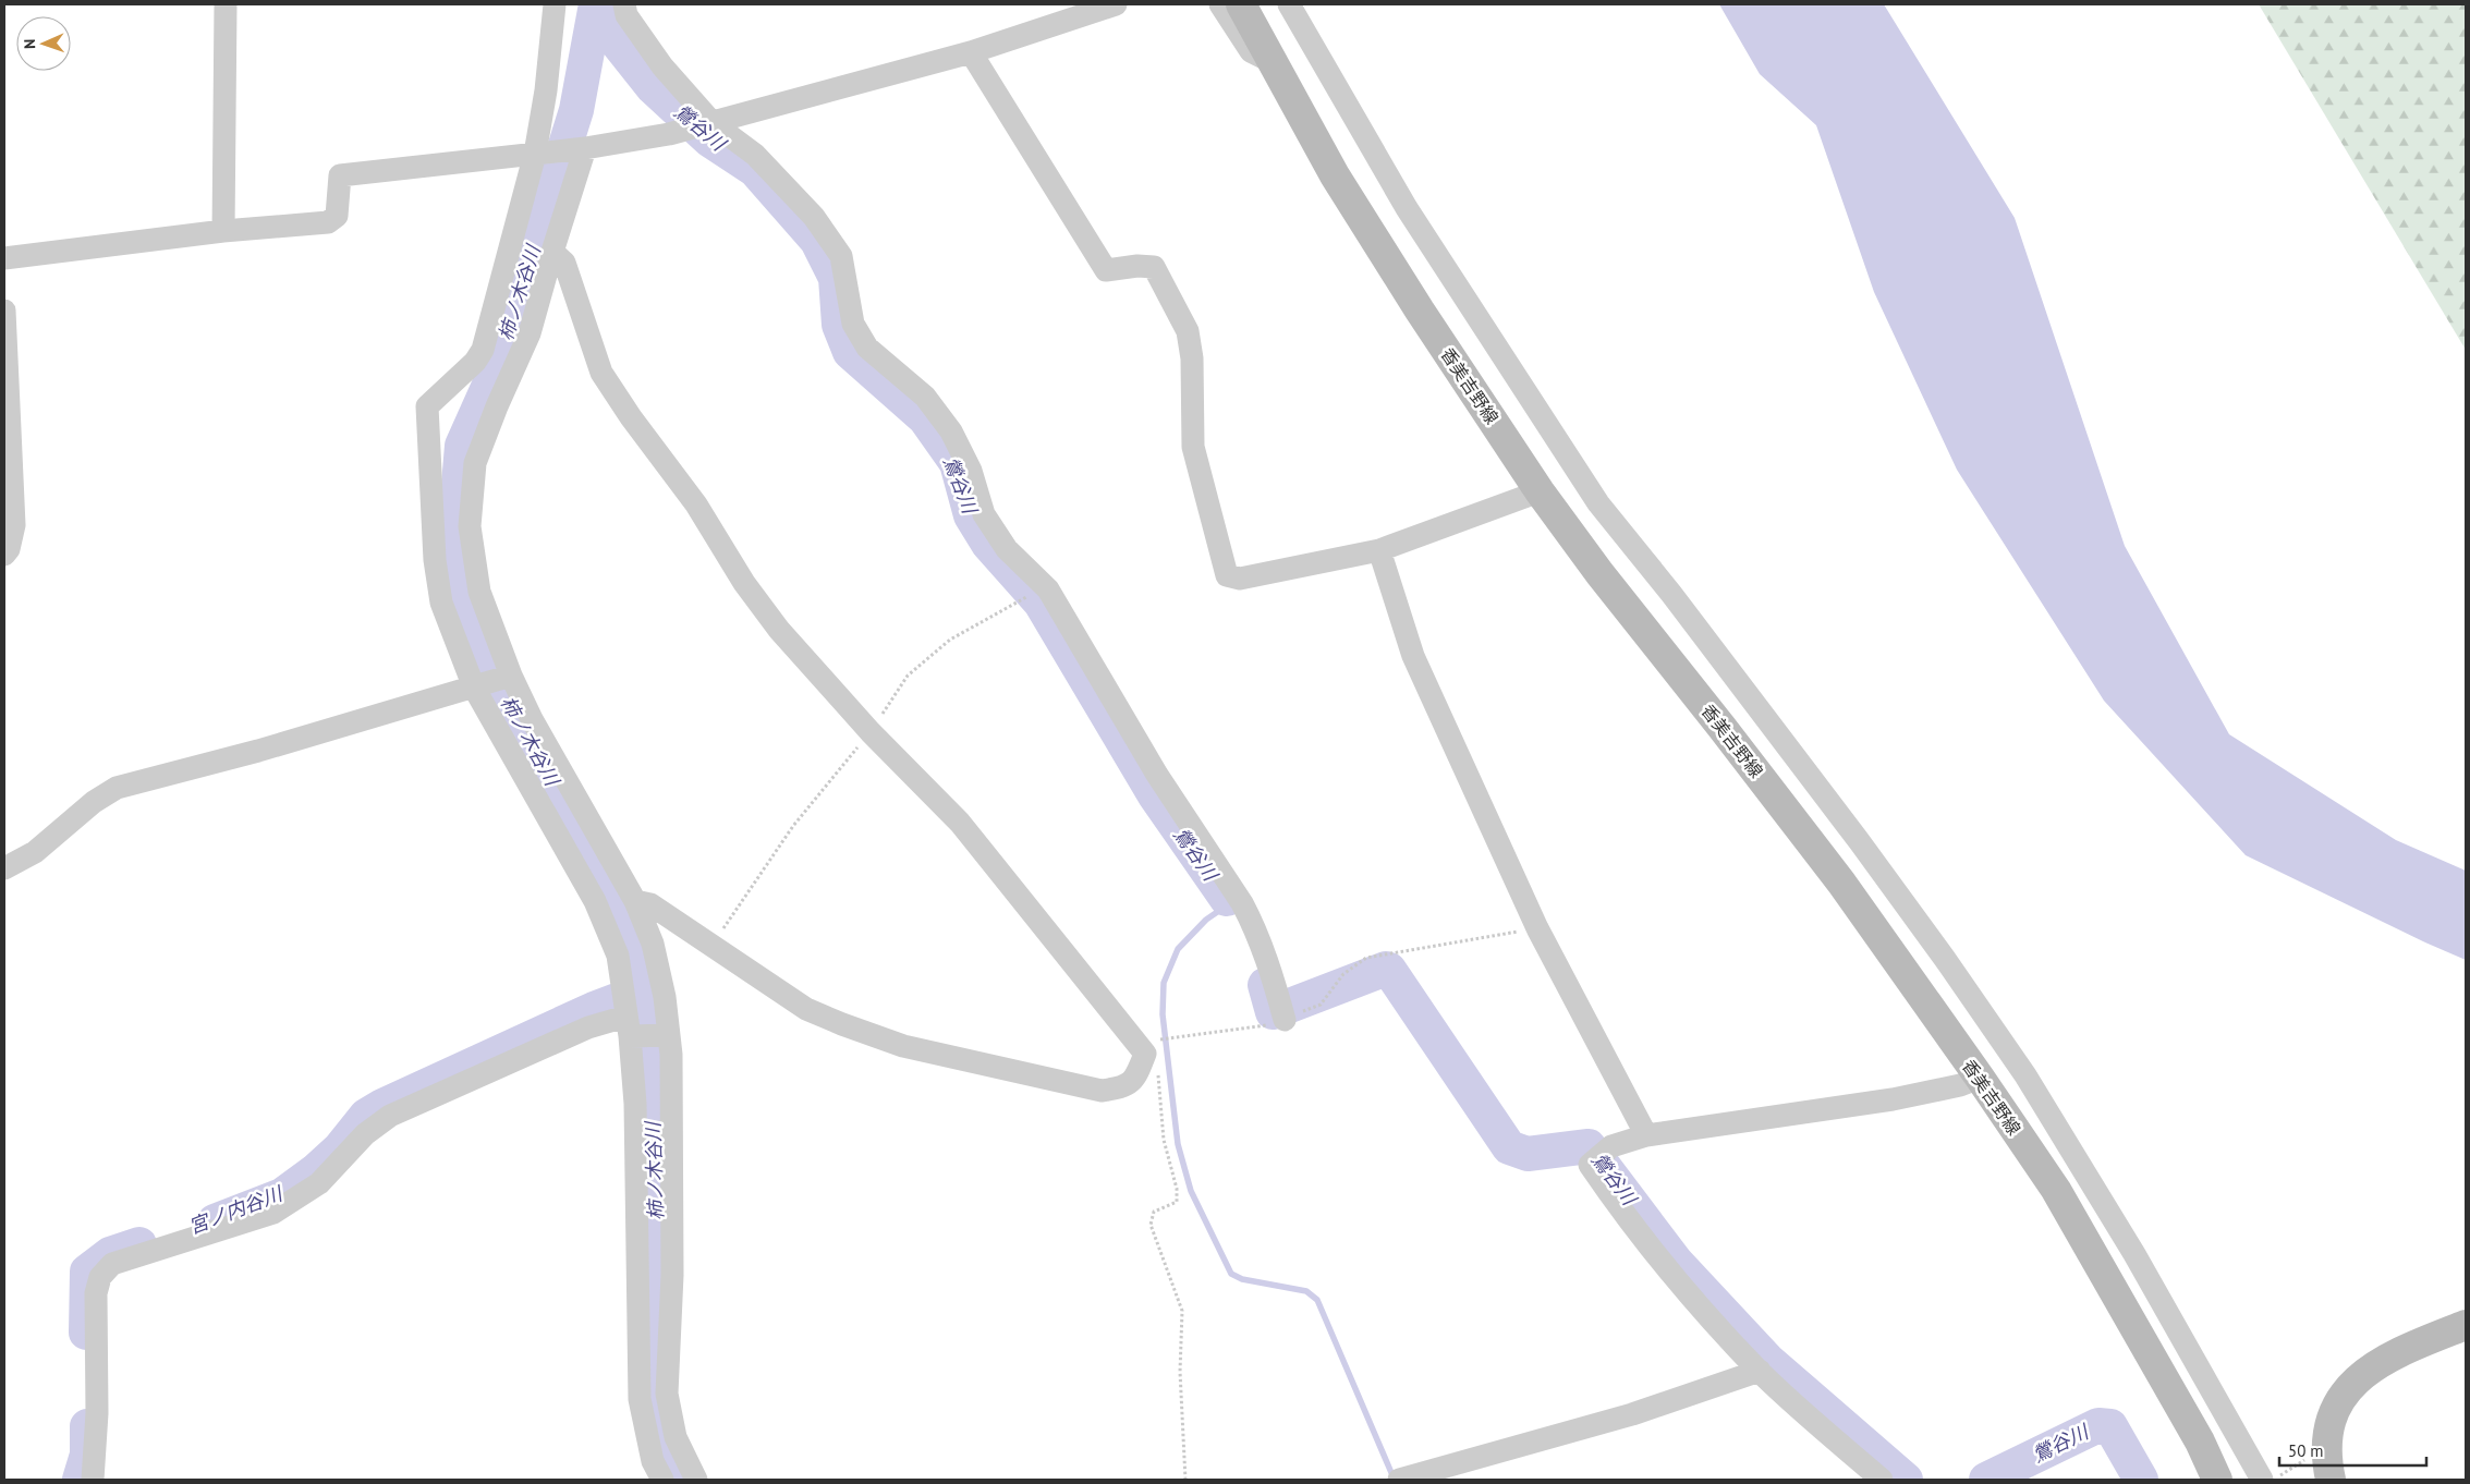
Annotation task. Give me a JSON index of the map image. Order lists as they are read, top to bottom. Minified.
{"streets":{"main road":["香美吉野線"]},"water":["鶯谷川","柿ノ木谷川","宮ノ内谷川"],"scale_bar":"50 m","north":"left"}
